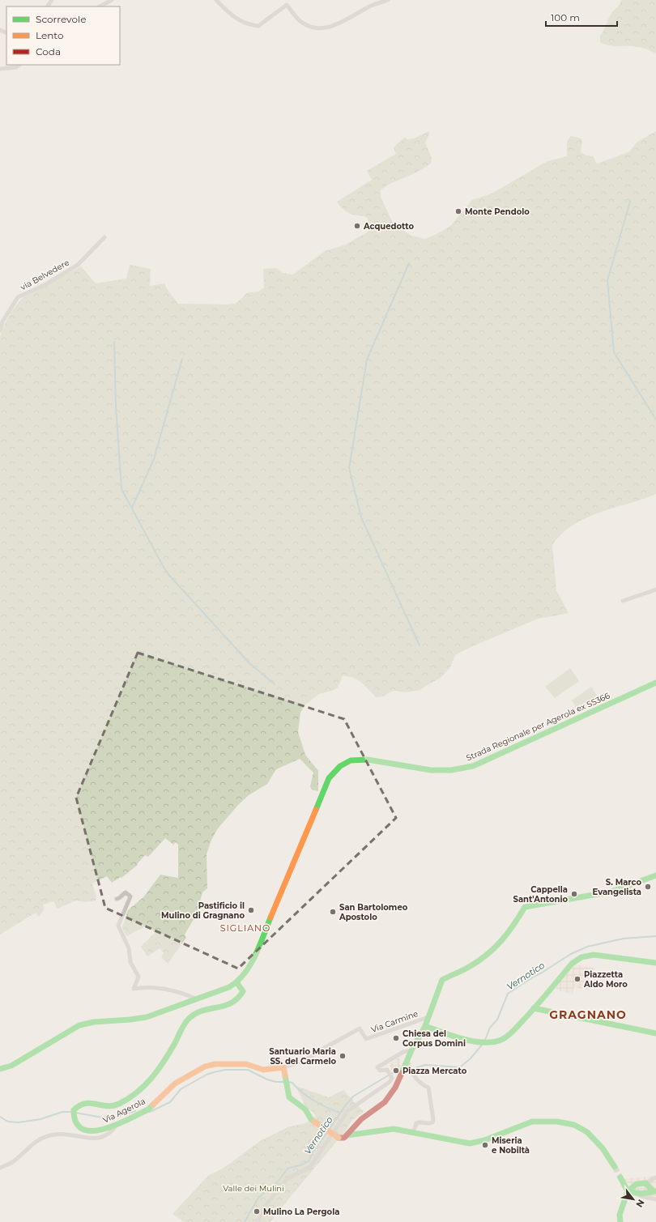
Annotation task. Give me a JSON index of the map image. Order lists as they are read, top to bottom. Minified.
{"streets":{"street":["via Belvedere","Strada Regionale per Agerola ex SS366","Via Carmine","Via Agerola"]},"crossings":[["Strada Regionale per Agerola ex SS366","Via Agerola"],["Via Carmine","Via Agerola"]],"districts":["SIGLIANO","GRAGNANO"],"water":["Vernotico"],"parks":["Valle dei Mulini"],"places":["Monte Pendolo","Acquedotto","S. Marco Evangelista","Cappella Sant'Antonio","Pastificio il Mulino di Gragnano","San Bartolomeo Apostolo","Piazzetta Aldo Moro","Chiesa del Corpus Domini","Santuario Maria SS. del Carmelo","Piazza Mercato","Miseria e Nobiltà","Mulino La Pergola"],"legend":["Scorrevole","Lento","Coda"],"scale_bar":"100 m","north":"bottom right"}
